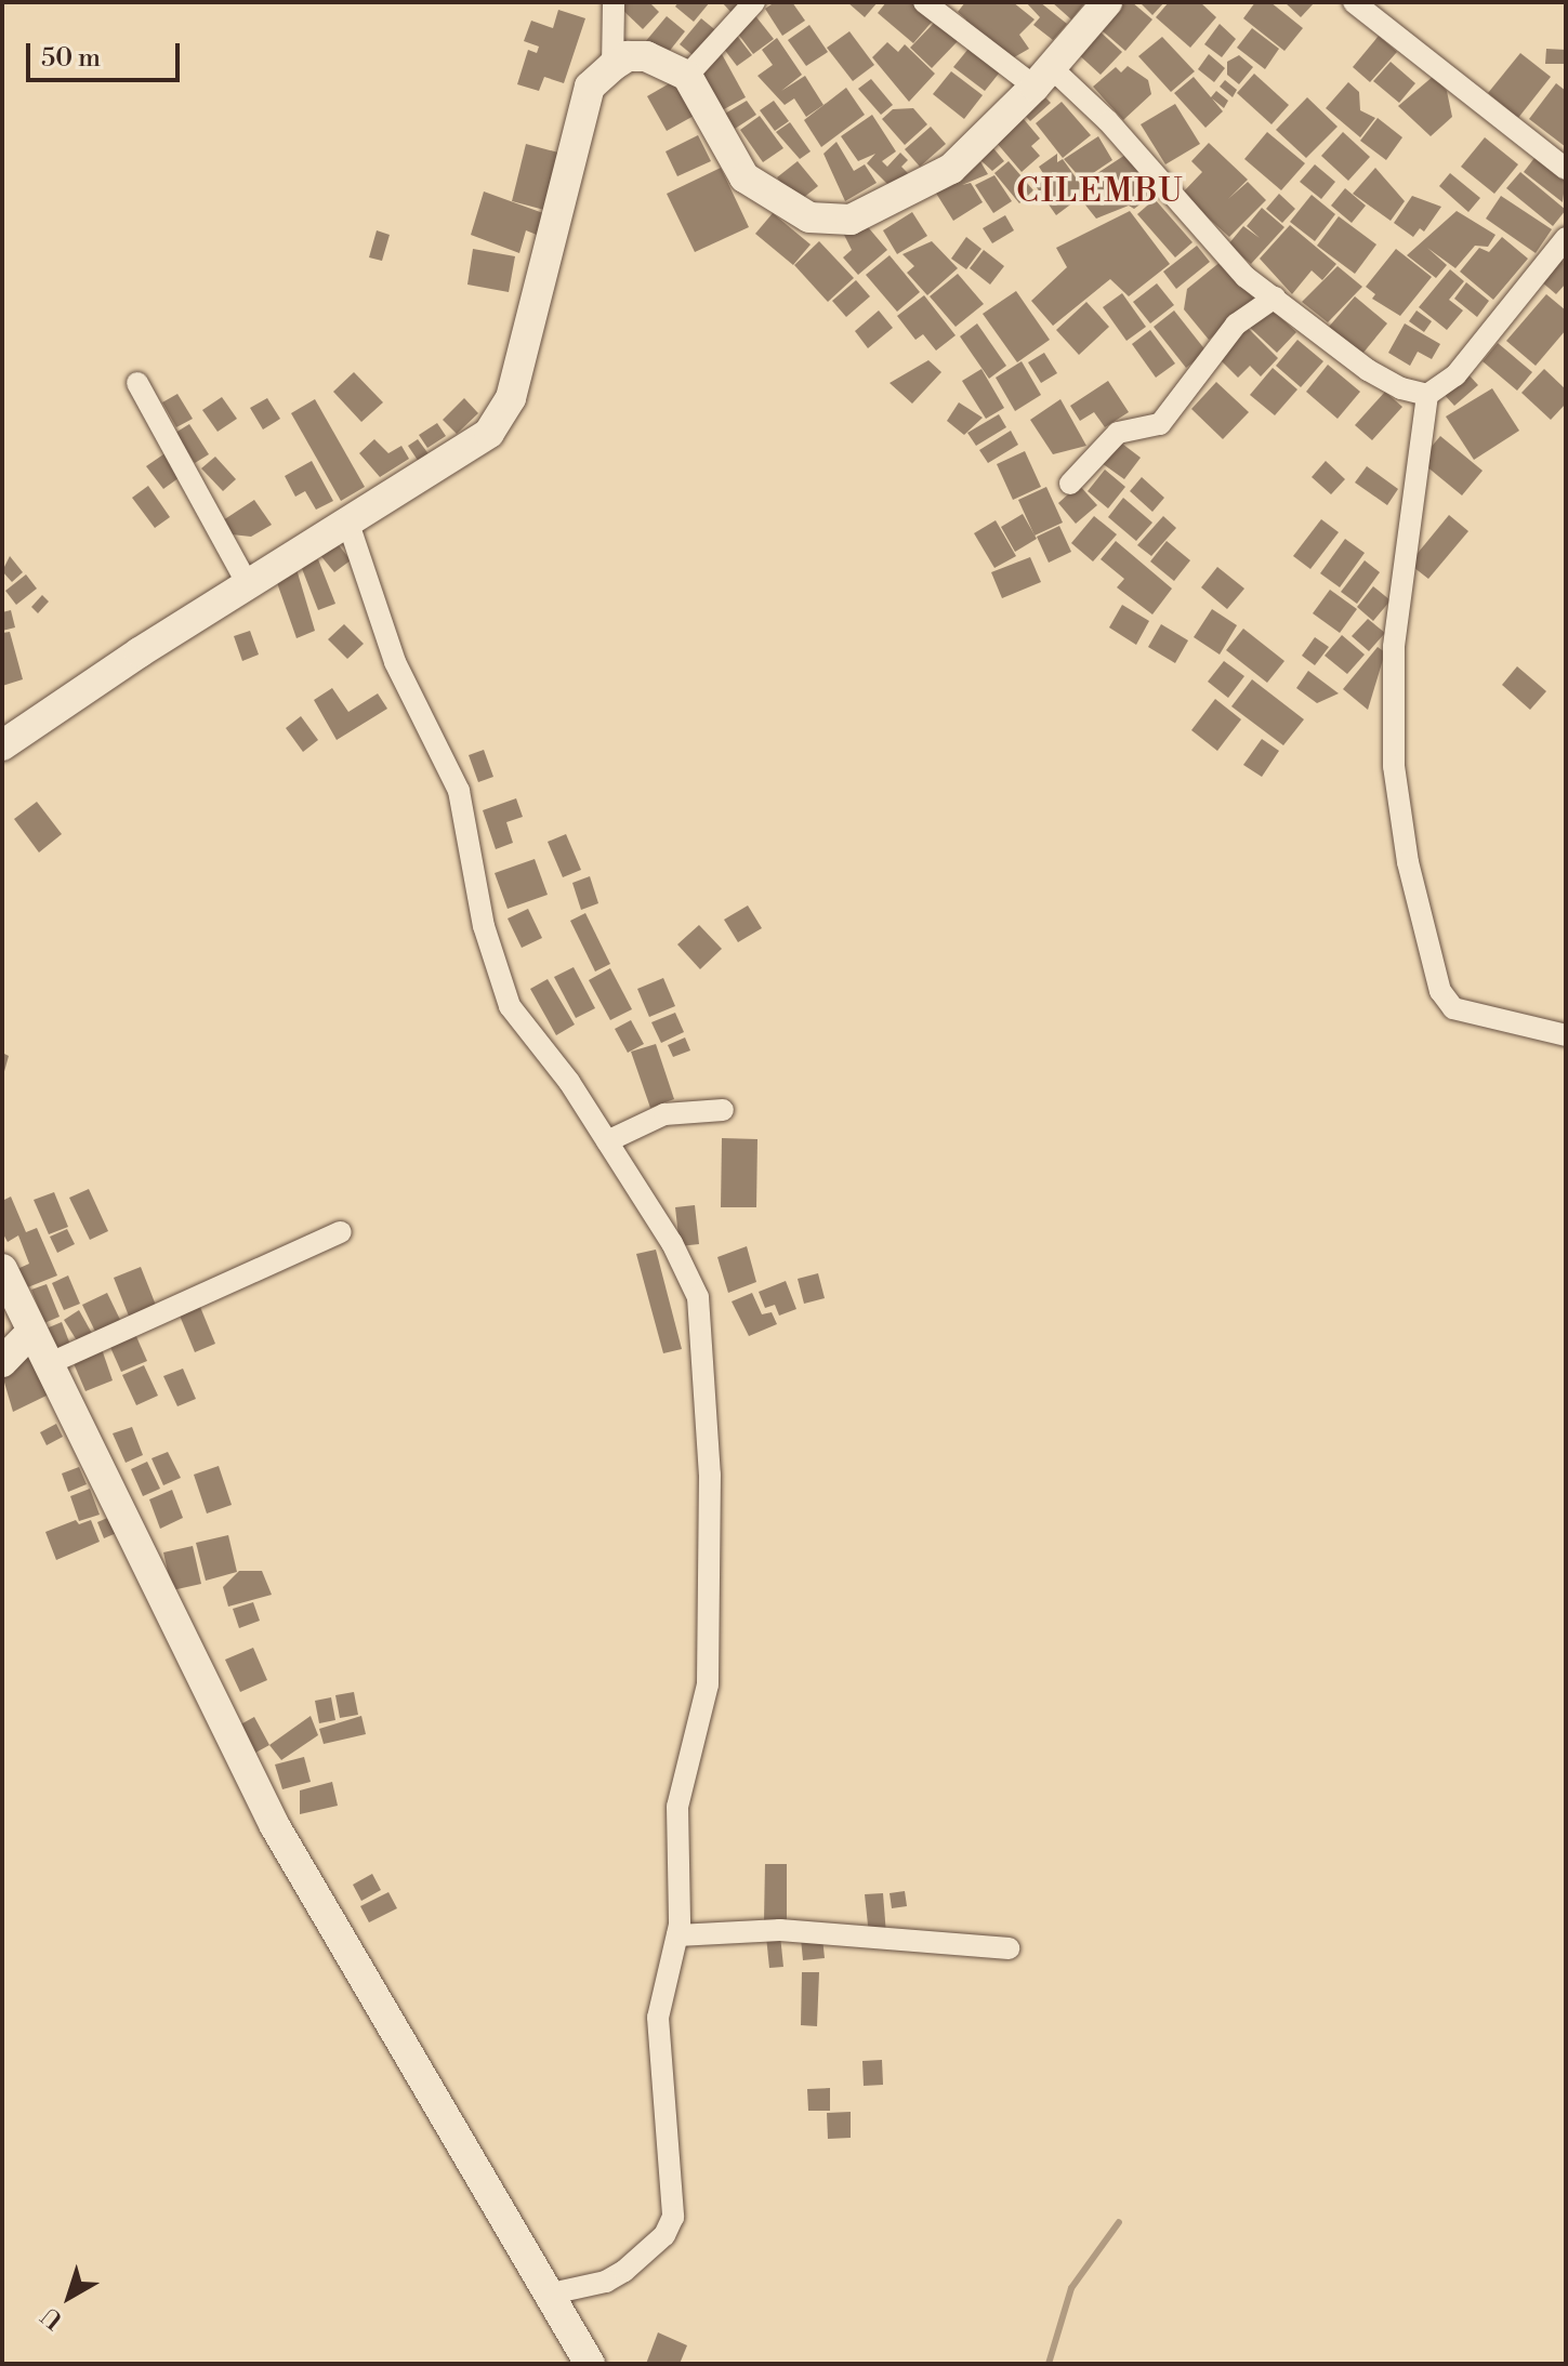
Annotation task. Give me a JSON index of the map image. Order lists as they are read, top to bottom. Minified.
{"districts":["CILEMBU"],"scale_bar":"50 m","north":"bottom left"}
